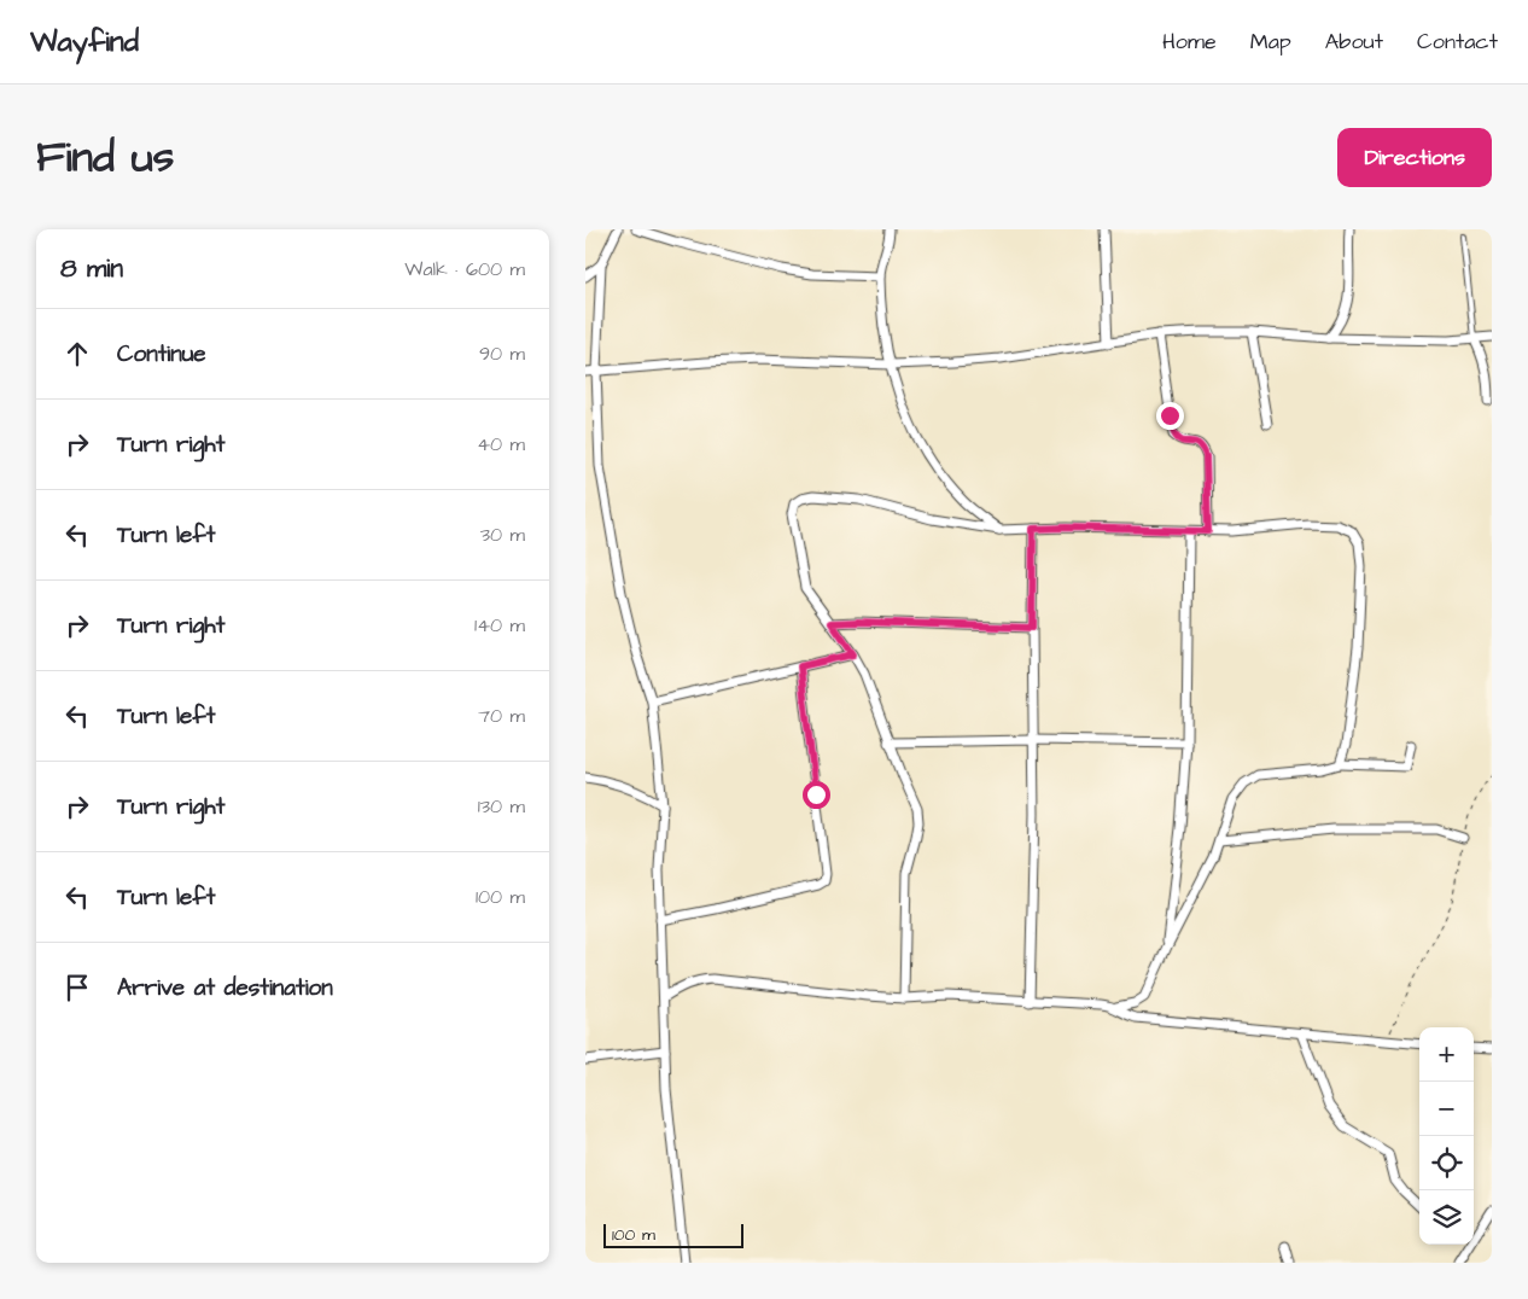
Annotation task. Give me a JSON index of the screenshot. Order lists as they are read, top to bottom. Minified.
{"scale_bar":"100 m","page":{"header":"Wayfind","nav":["Home","Map","About","Contact"],"title":"Find us","buttons":"Directions","heading":["8 min","Walk · 600 m"],"list":[["Continue","90 m"],["Turn right","40 m"],["Turn left","30 m"],["Turn right","140 m"],["Turn left","70 m"],["Turn right","130 m"],["Turn left","100 m"],"Arrive at destination"],"map_buttons":["+","−"],"scale":"100 m"}}
